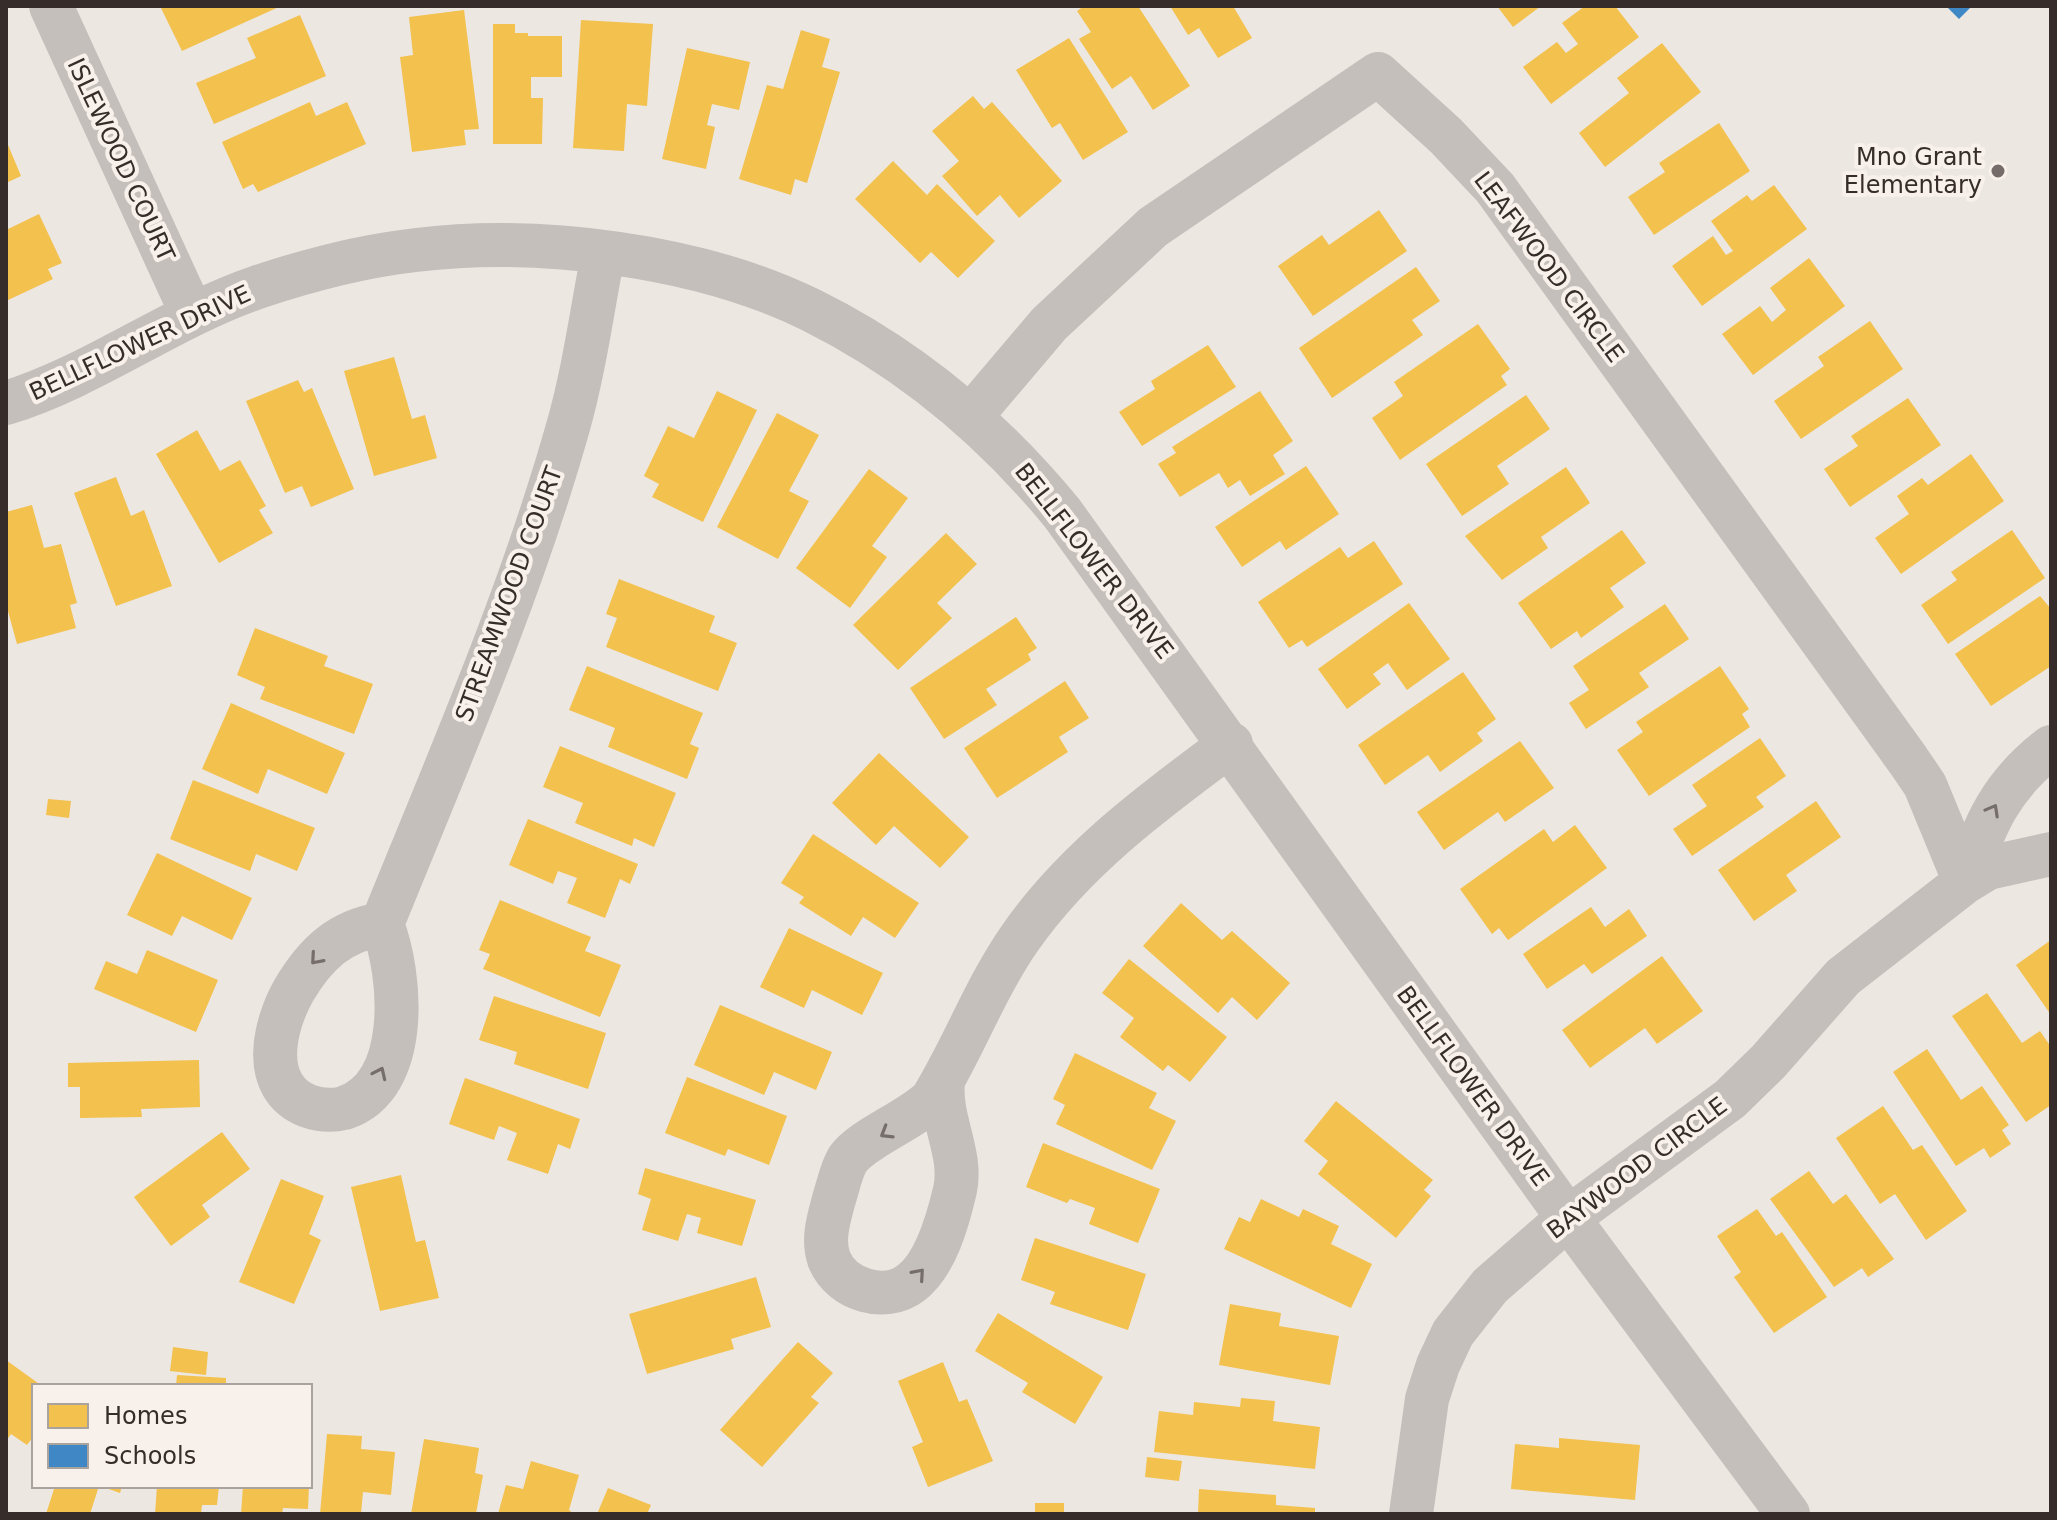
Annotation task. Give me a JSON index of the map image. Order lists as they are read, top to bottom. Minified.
{"streets":{"street":["ISLEWOOD COURT","LEAFWOOD CIRCLE","BELLFLOWER DRIVE","STREAMWOOD COURT","BAYWOOD CIRCLE"]},"crossings":[["ISLEWOOD COURT","BELLFLOWER DRIVE"],["LEAFWOOD CIRCLE","BELLFLOWER DRIVE"],["LEAFWOOD CIRCLE","BAYWOOD CIRCLE"],["BELLFLOWER DRIVE","STREAMWOOD COURT"],["BELLFLOWER DRIVE","BAYWOOD CIRCLE"]],"places":["Mno Grant Elementary"],"legend":["Homes","Schools"]}
